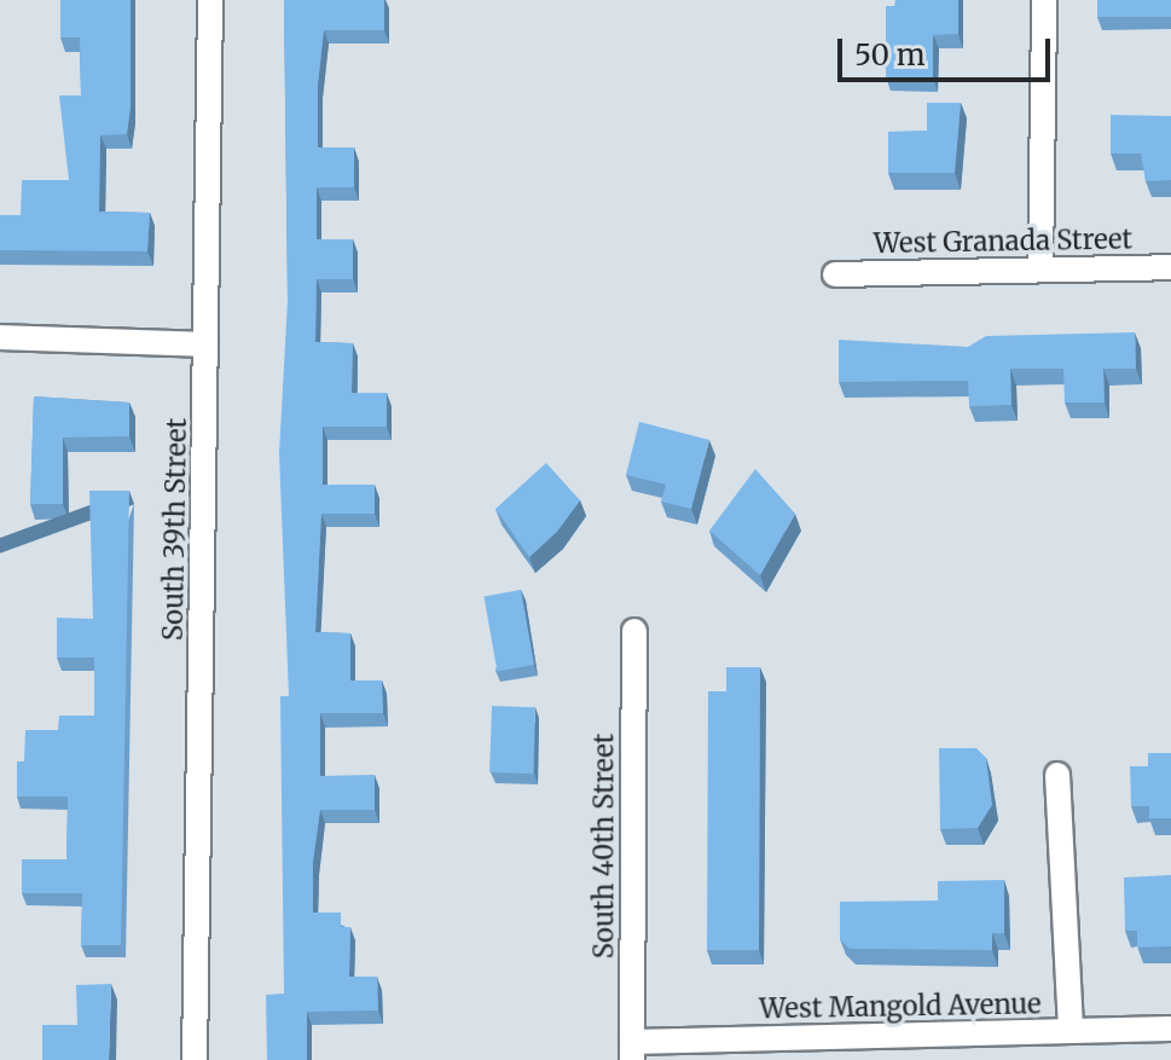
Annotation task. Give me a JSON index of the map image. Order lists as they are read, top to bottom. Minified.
{"streets":{"street":["West Granada Street","South 39th Street","South 40th Street","West Mangold Avenue"]},"crossings":[["South 40th Street","West Mangold Avenue"]],"scale_bar":"50 m"}
